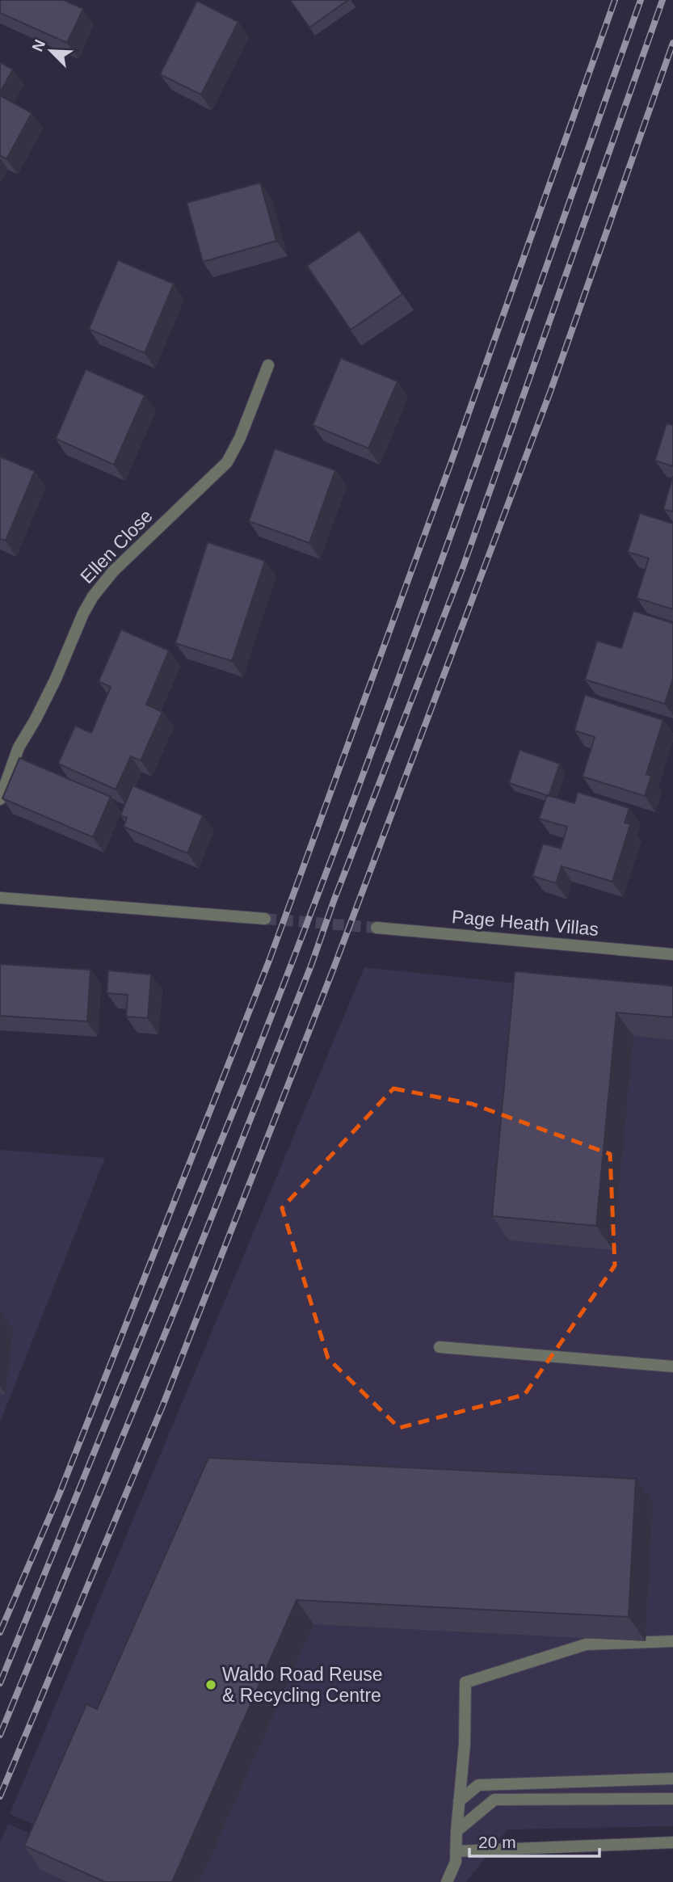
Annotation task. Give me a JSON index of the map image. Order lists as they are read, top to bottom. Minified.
{"streets":{"street":["Ellen Close","Page Heath Villas"]},"places":["Waldo Road Reuse & Recycling Centre"],"scale_bar":"20 m","north":"top left"}
